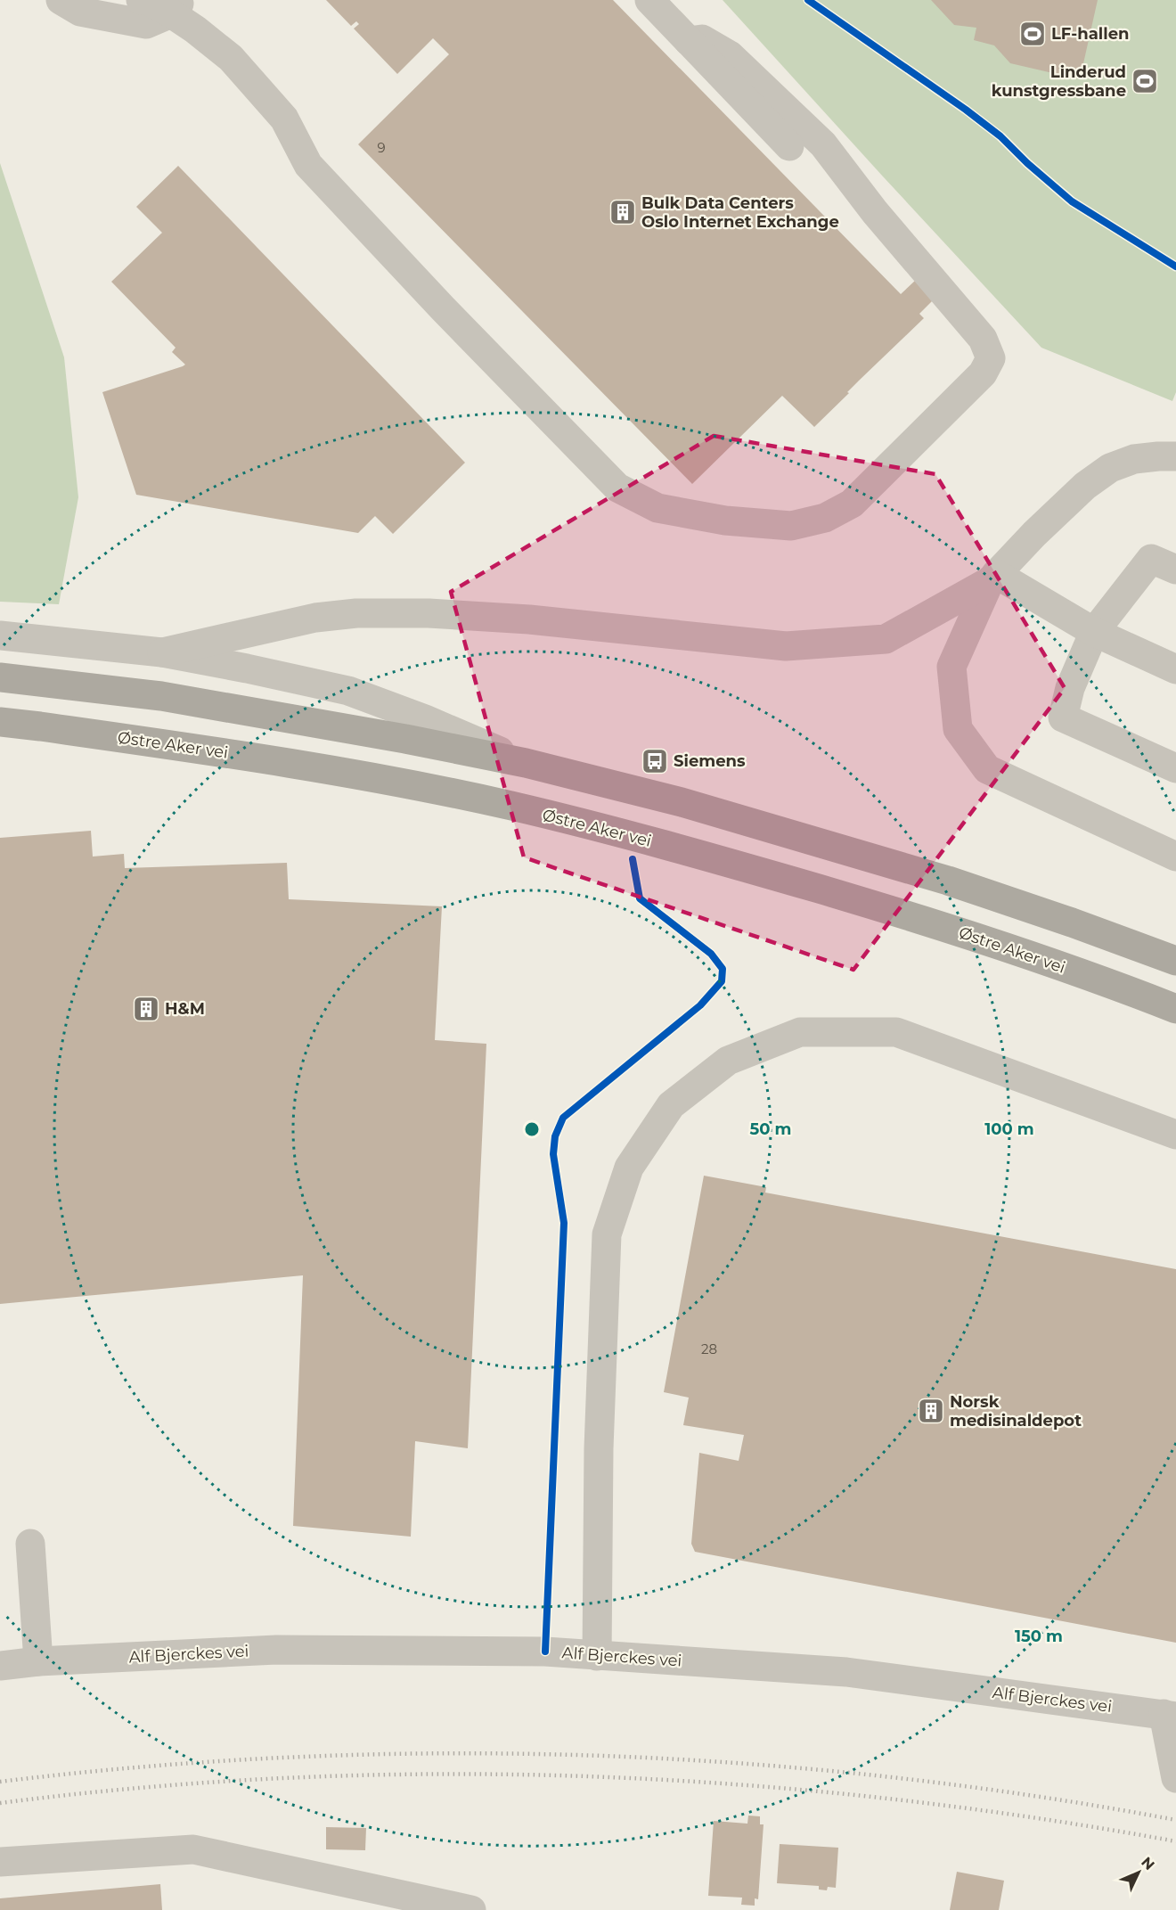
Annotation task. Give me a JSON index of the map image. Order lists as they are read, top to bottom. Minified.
{"streets":{"highway":["Østre Aker vei"],"lane":["Alf Bjerckes vei"]},"places":{"sports":["LF-hallen","Linderud kunstgressbane"],"building":["Bulk Data Centers Oslo Internet Exchange","H&M","Norsk medisinaldepot"],"bus stop":["Siemens"]},"house_numbers":["9","28"],"north":"top right","rings":["50 m","100 m","150 m"]}
